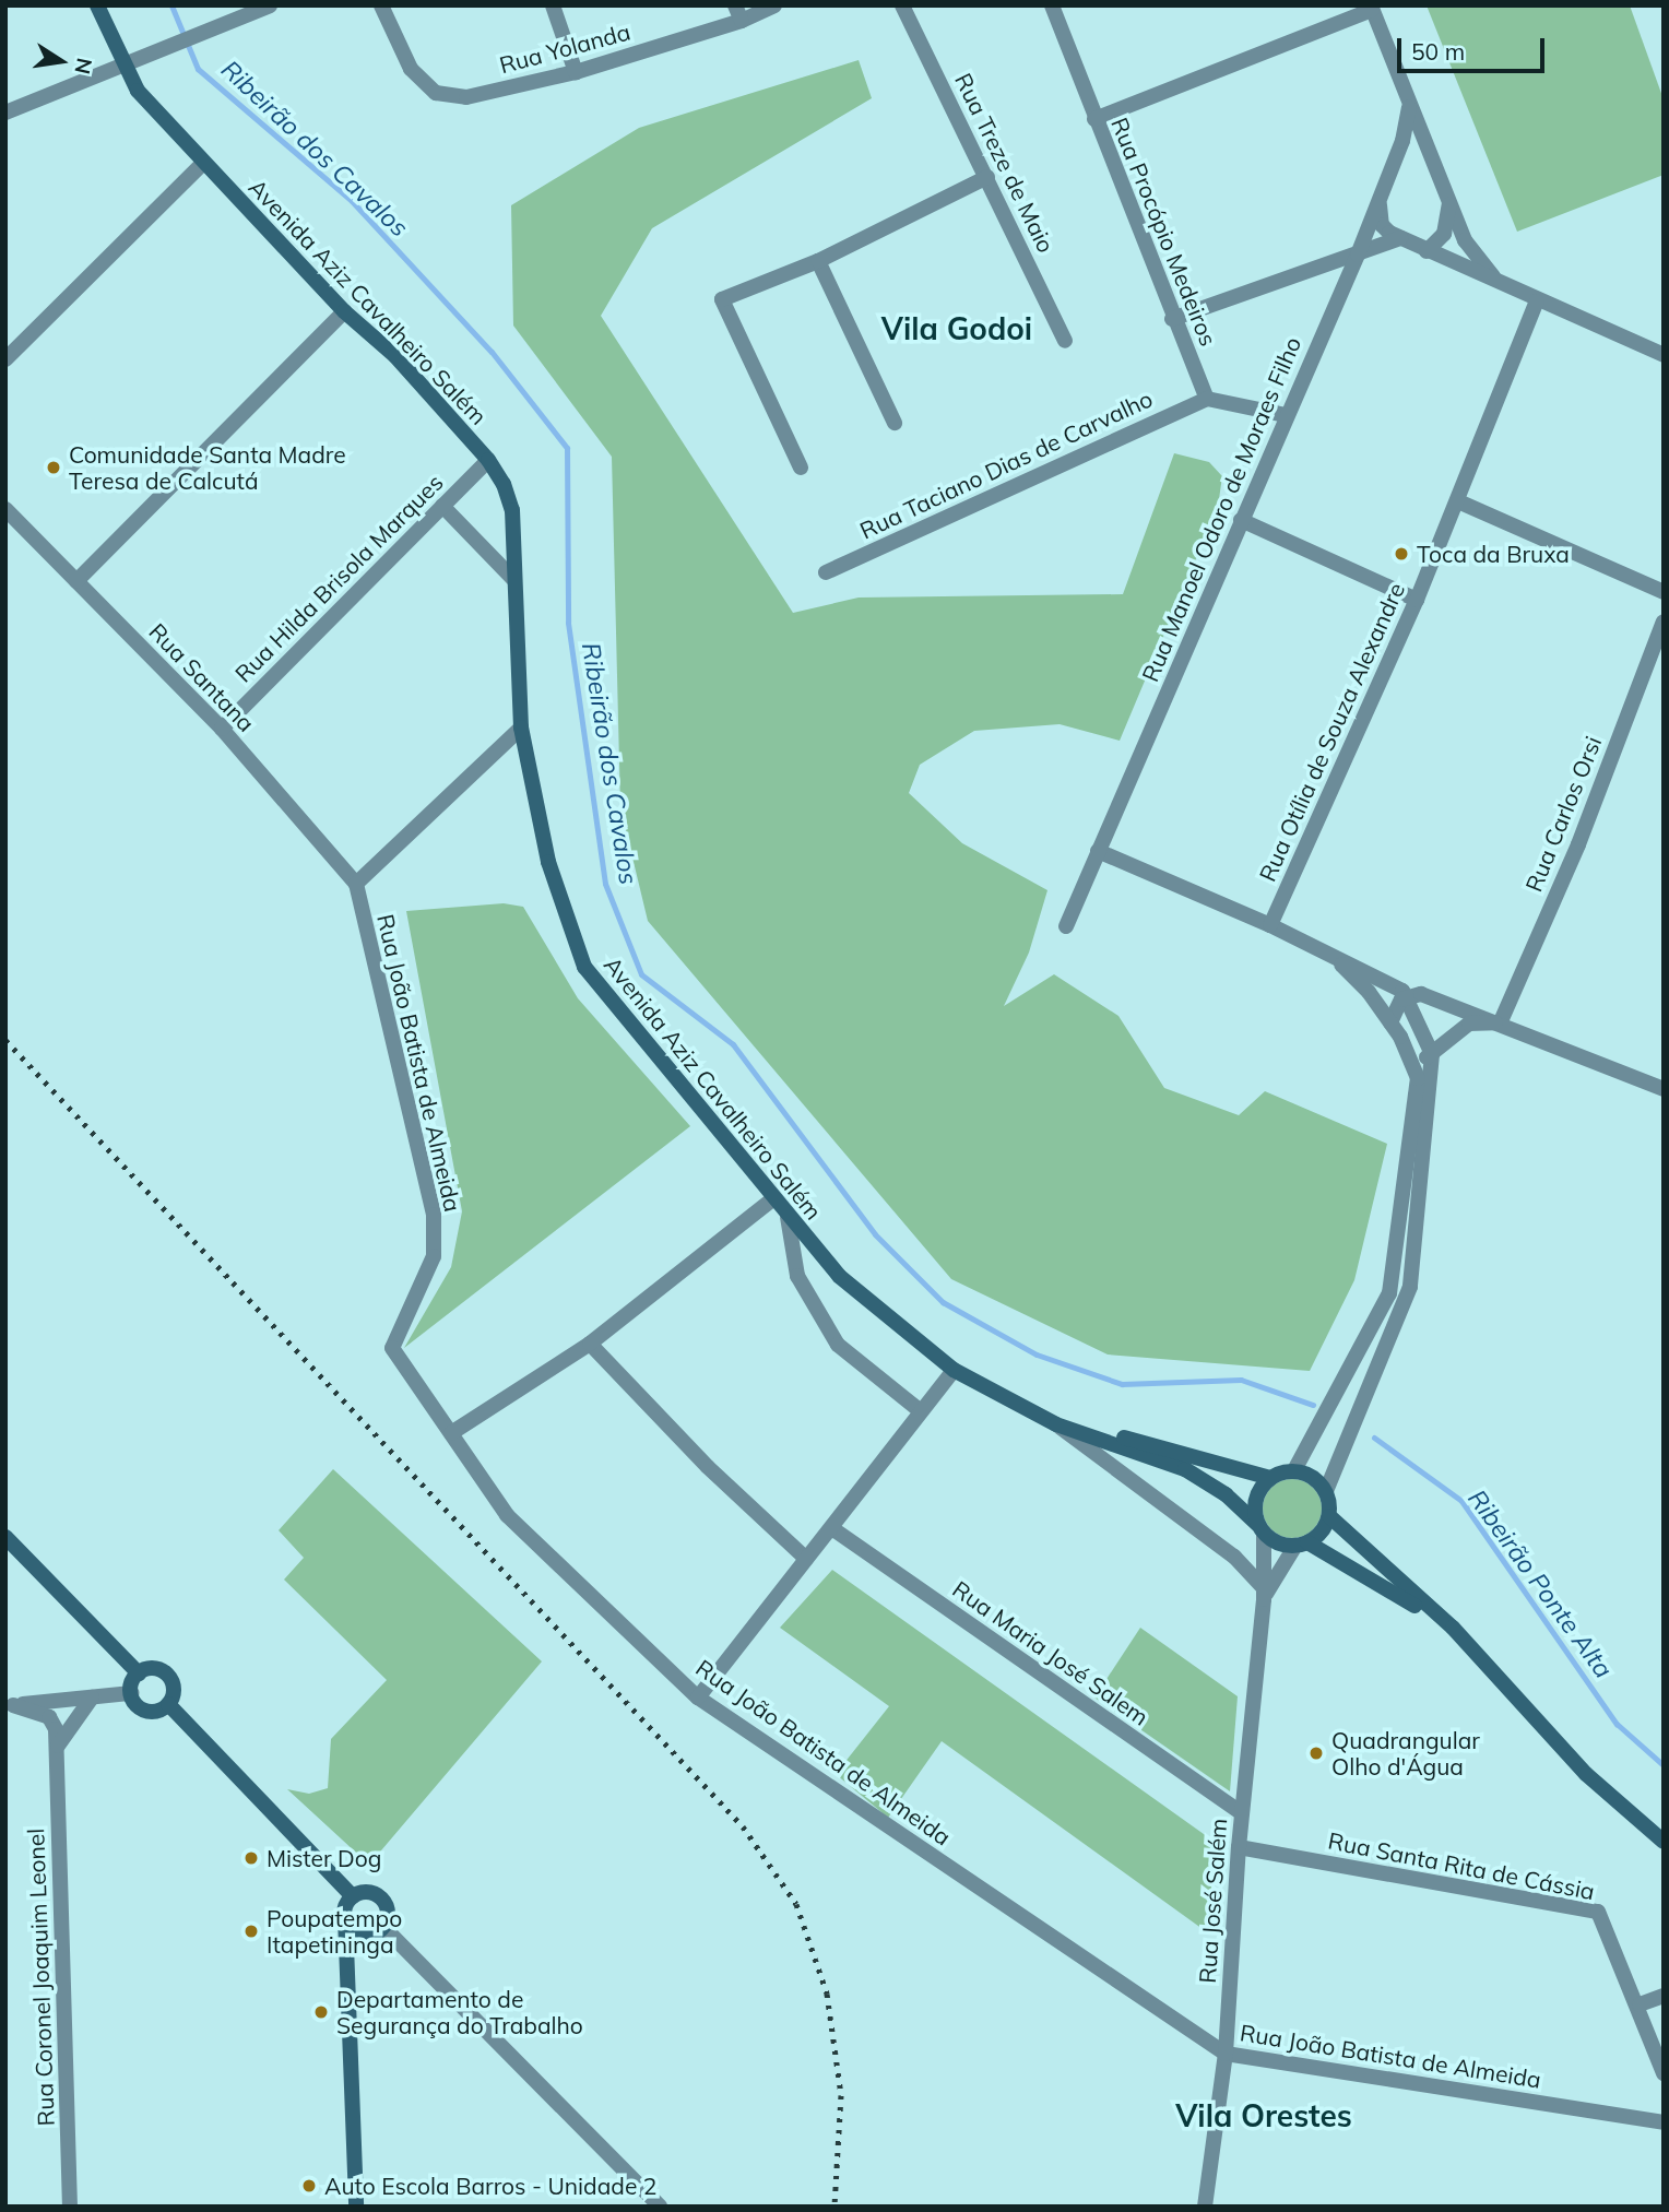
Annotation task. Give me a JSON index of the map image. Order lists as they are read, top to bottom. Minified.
{"streets":{"main road":["Avenida Aziz Cavalheiro Salém"],"street":["Rua Yolanda","Rua Treze de Maio","Rua Procópio Medeiros","Rua Taciano Dias de Carvalho","Rua Manoel Odoro de Moraes Filho","Rua Hilda Brisola Marques","Rua Santana","Rua Otília de Souza Alexandre","Rua Carlos Orsi","Rua João Batista de Almeida","Rua Maria José Salem","Rua Santa Rita de Cássia","Rua José Salém","Rua Coronel Joaquim Leonel"]},"crossings":[["Rua Procópio Medeiros","Rua Taciano Dias de Carvalho"],["Avenida Aziz Cavalheiro Salém","Rua Hilda Brisola Marques"],["Avenida Aziz Cavalheiro Salém","Rua José Salém"],["Rua Hilda Brisola Marques","Rua Santana"],["Rua Santana","Rua João Batista de Almeida"],["Rua João Batista de Almeida","Rua José Salém"],["Rua Maria José Salem","Rua José Salém"],["Rua Santa Rita de Cássia","Rua José Salém"]],"districts":["Vila Godoi","Vila Orestes"],"water":["Ribeirão dos Cavalos","Ribeirão Ponte Alta"],"places":["Comunidade Santa Madre Teresa de Calcutá","Toca da Bruxa","Quadrangular Olho d'Água","Mister Dog","Poupatempo Itapetininga","Departamento de Segurança do Trabalho","Auto Escola Barros - Unidade 2"],"scale_bar":"50 m","north":"right"}
